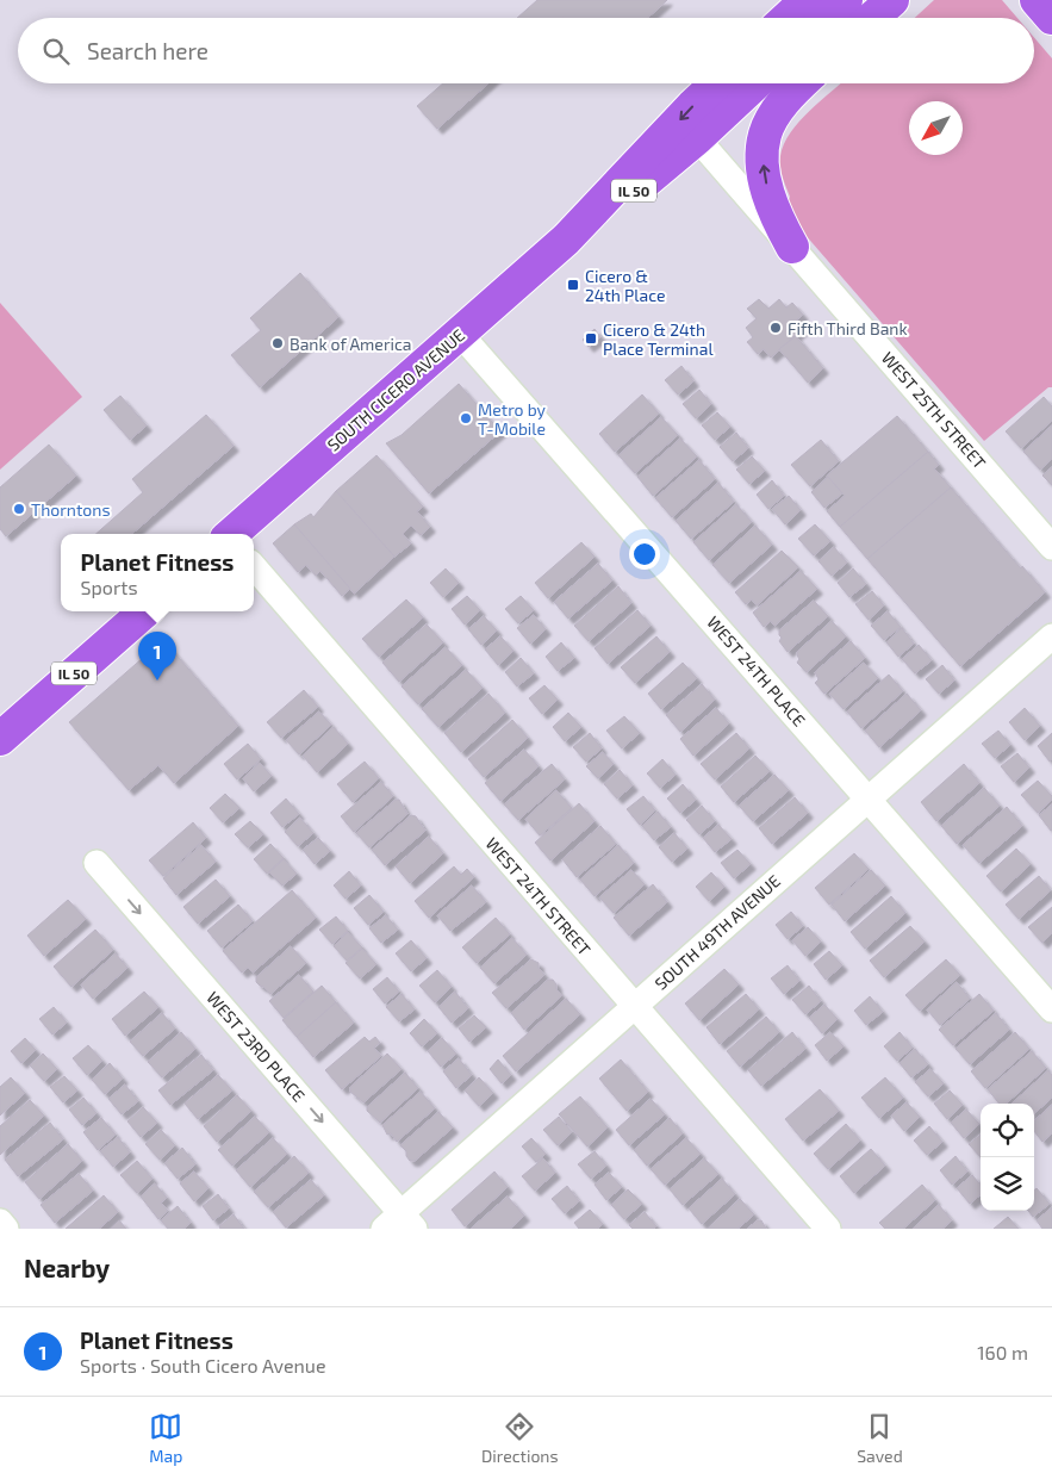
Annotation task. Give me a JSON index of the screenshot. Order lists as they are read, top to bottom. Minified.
{"streets":{"main road":["IL 50","SOUTH CICERO AVENUE"],"street":["WEST 25TH STREET","WEST 24TH PLACE","WEST 24TH STREET","SOUTH 49TH AVENUE","WEST 23RD PLACE"]},"crossings":[["SOUTH CICERO AVENUE","WEST 25TH STREET"],["SOUTH CICERO AVENUE","WEST 24TH PLACE"],["WEST 24TH PLACE","SOUTH 49TH AVENUE"],["WEST 24TH STREET","SOUTH 49TH AVENUE"],["SOUTH 49TH AVENUE","WEST 23RD PLACE"]],"one_way":["WEST 23RD PLACE"],"places":{"transit":["Cicero & 24th Place","Cicero & 24th Place Terminal"],"other":["Fifth Third Bank","Bank of America","Metro by T-Mobile","Thorntons"]},"north":"bottom left","page":{"search":"Search here","popup":["Planet Fitness","Sports"],"pins":"1","heading":"Nearby","list":[{"mark":"1","name":"Planet Fitness","note":"Sports · South Cicero Avenue","value":"160 m"}],"nav":["Map","Directions","Saved"]}}
